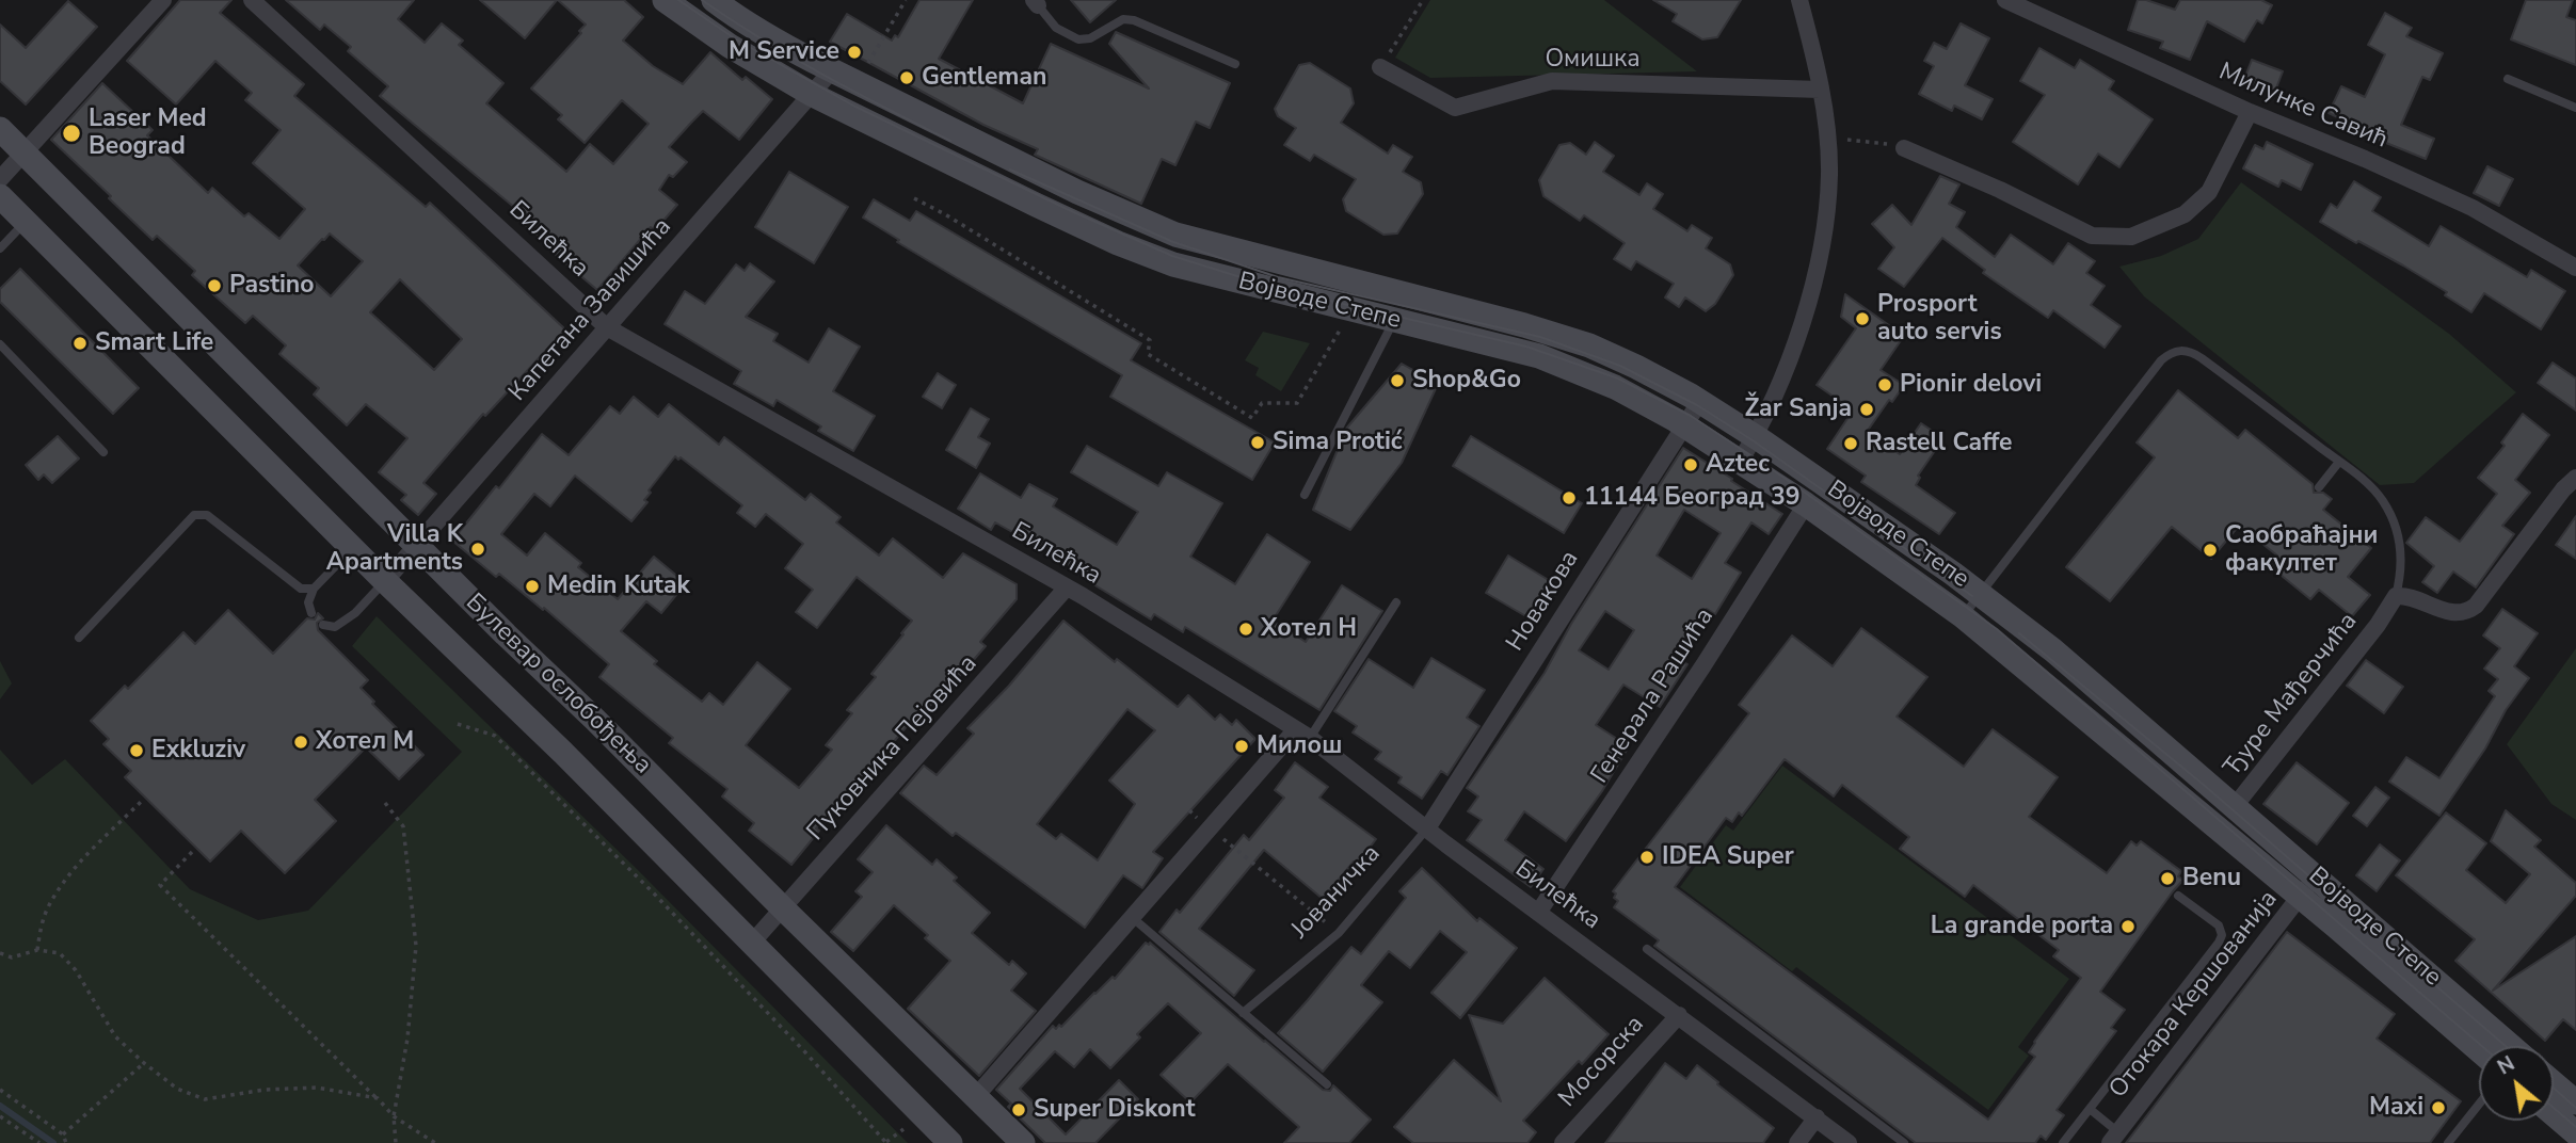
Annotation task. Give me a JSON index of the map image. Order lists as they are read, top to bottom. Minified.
{"streets":{"main road":["Војводе Степе","Булевар ослобођења"],"street":["Омишка","Милунке Савић","Билећка","Капетана Завишића","Новакова","Ђуре Мађерчића","Генерала Рашића","Пуковника Пејовића","Отокара Кершованија","Мосорска"],"lane":["Јованичка"]},"crossings":[["Билећка","Капетана Завишића"],["Билећка","Новакова"],["Билећка","Генерала Рашића"],["Билећка","Пуковника Пејовића"],["Билећка","Јованичка"],["Билећка","Мосорска"],["Војводе Степе","Капетана Завишића"],["Војводе Степе","Новакова"],["Војводе Степе","Ђуре Мађерчића"],["Војводе Степе","Генерала Рашића"],["Војводе Степе","Отокара Кершованија"],["Капетана Завишића","Булевар ослобођења"],["Новакова","Јованичка"],["Булевар ослобођења","Пуковника Пејовића"]],"places":["M Service","Gentleman","Laser Med Beograd","Pastino","Prosport auto servis","Smart Life","Shop&Go","Pionir delovi","Žar Sanja","Sima Protić","Rastell Caffe","Aztec","11144 Београд 39","Villa K Apartments","Саобраћајни факултет","Medin Kutak","Хотел Н","Хотел М","Милош","Exkluziv","IDEA Super","Benu","La grande porta","Maxi","Super Diskont"],"north":"top left"}
